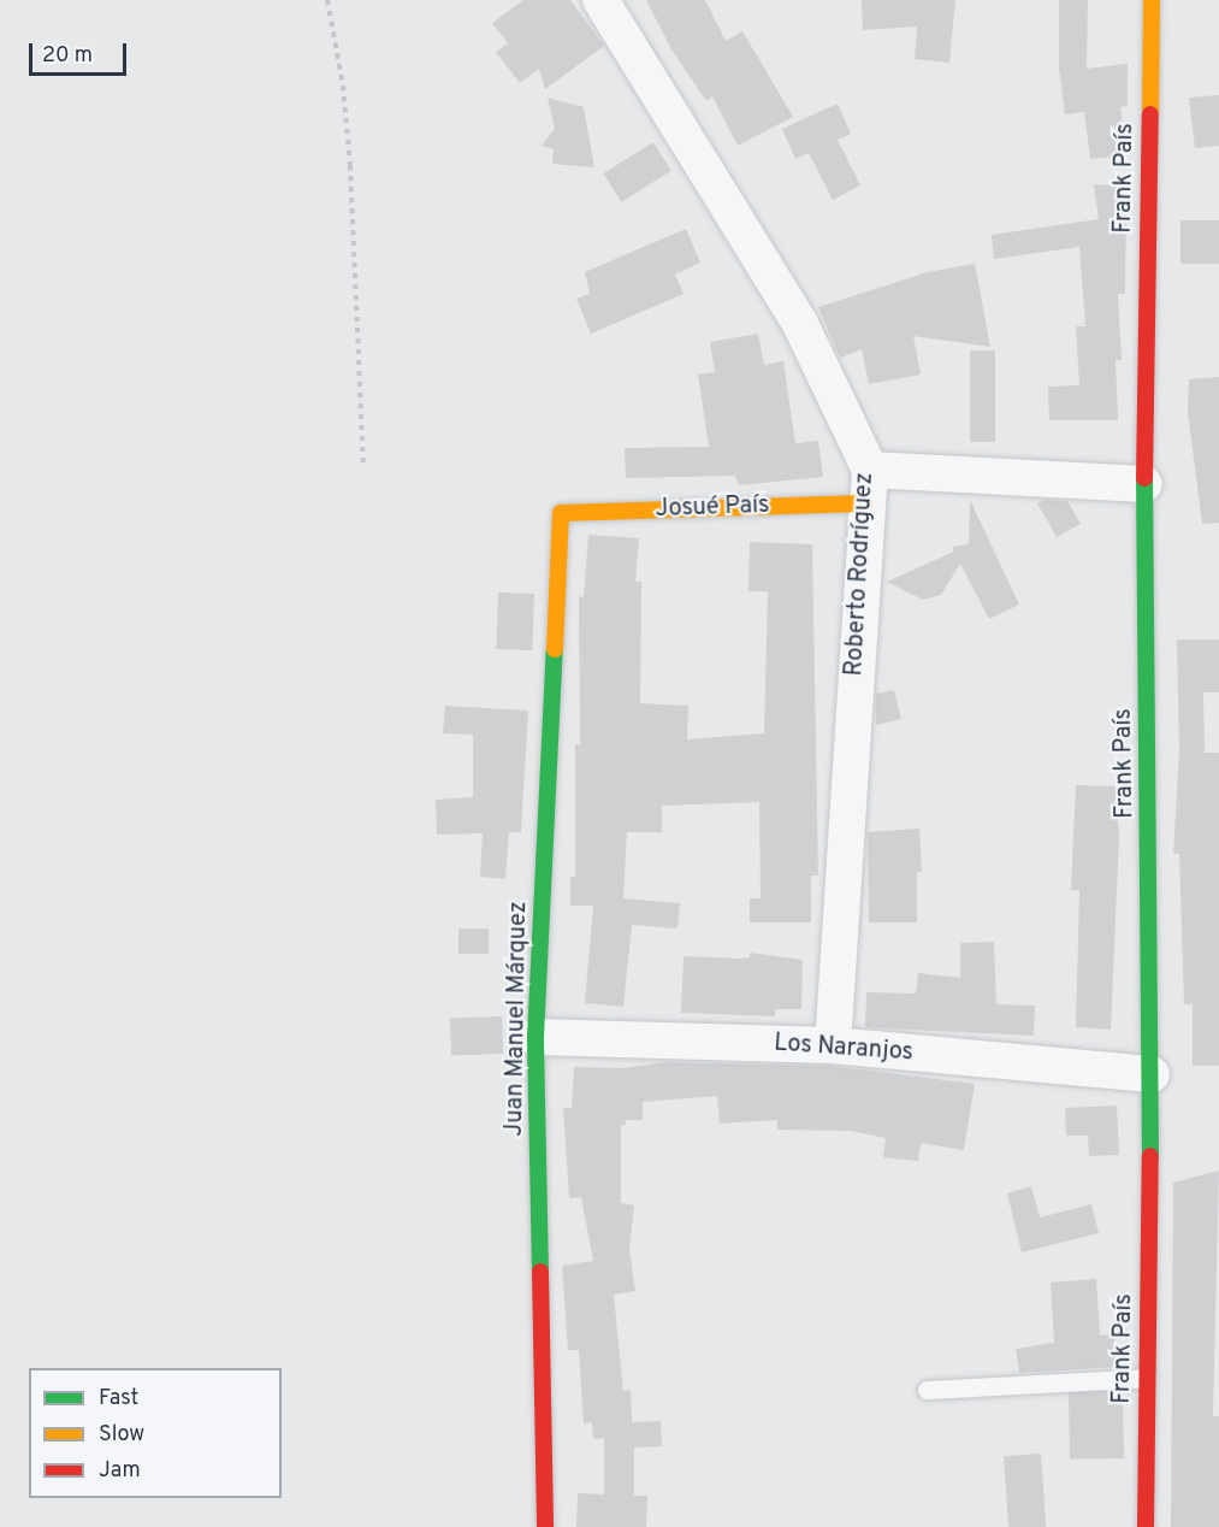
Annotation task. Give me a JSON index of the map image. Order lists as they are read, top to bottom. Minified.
{"streets":{"street":["Frank País","Josué País","Roberto Rodríguez","Juan Manuel Márquez","Los Naranjos"]},"crossings":[["Frank País","Josué País"],["Frank País","Los Naranjos"],["Josué País","Roberto Rodríguez"],["Josué País","Juan Manuel Márquez"],["Roberto Rodríguez","Los Naranjos"],["Juan Manuel Márquez","Los Naranjos"]],"legend":["Fast","Slow","Jam"],"scale_bar":"20 m"}
